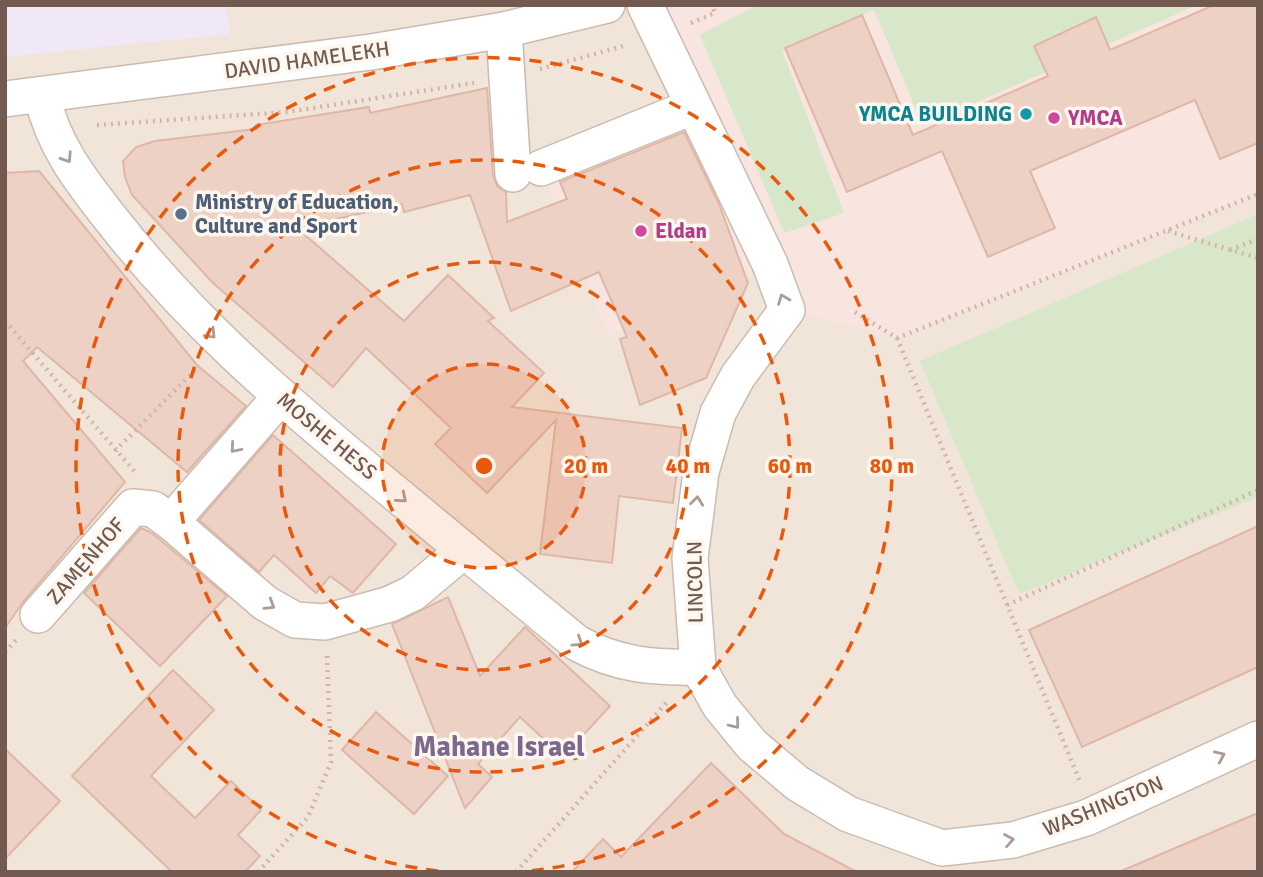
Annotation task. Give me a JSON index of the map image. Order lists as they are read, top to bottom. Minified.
{"streets":{"street":["DAVID HAMELEKH","MOSHE HESS","ZAMENHOF","LINCOLN","WASHINGTON"]},"crossings":[["DAVID HAMELEKH","MOSHE HESS"],["MOSHE HESS","LINCOLN"],["LINCOLN","WASHINGTON"]],"one_way":["MOSHE HESS","WASHINGTON"],"districts":["Mahane Israel"],"places":["YMCA BUILDING","YMCA","Ministry of Education, Culture and Sport","Eldan"],"rings":["20 m","40 m","60 m","80 m"]}
